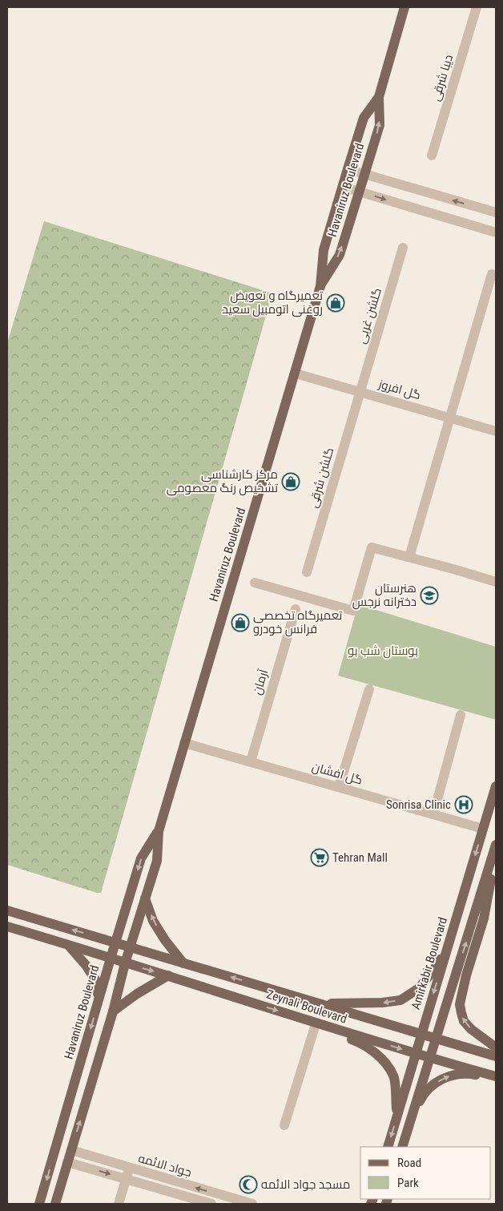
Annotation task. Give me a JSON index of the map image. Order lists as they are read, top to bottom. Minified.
{"streets":{"main road":["Havaniruz Boulevard","Amirkabir Boulevard","Zeynali Boulevard"],"street":["دیبا شرقی","گلشن غربی","گل افروز","گلشن شرقی","آرمان","گل افشان","جواد الائمه"]},"crossings":[["Havaniruz Boulevard","گل افروز"],["Havaniruz Boulevard","گل افشان"],["Havaniruz Boulevard","Zeynali Boulevard"],["Havaniruz Boulevard","جواد الائمه"],["گلشن غربی","گل افروز"],["گلشن غربی","گلشن شرقی"],["گل افروز","گلشن شرقی"],["آرمان","گل افشان"],["گل افشان","Amirkabir Boulevard"],["Amirkabir Boulevard","Zeynali Boulevard"]],"parks":["بوستان شب بو"],"places":{"shop":["تعمیرگاه و تعویض روغنی اتومبیل سعید","مرکز کارشناسی تشخیص رنگ معصومی","تعمیرگاه تخصصی فرانس خودرو"],"school or university":["هنرستان دخترانه نرجس"],"hospital":["Sonrisa Clinic"],"supermarket":["Tehran Mall"],"mosque":["مسجد جواد الائمه"]},"legend":["Road","Park"]}
